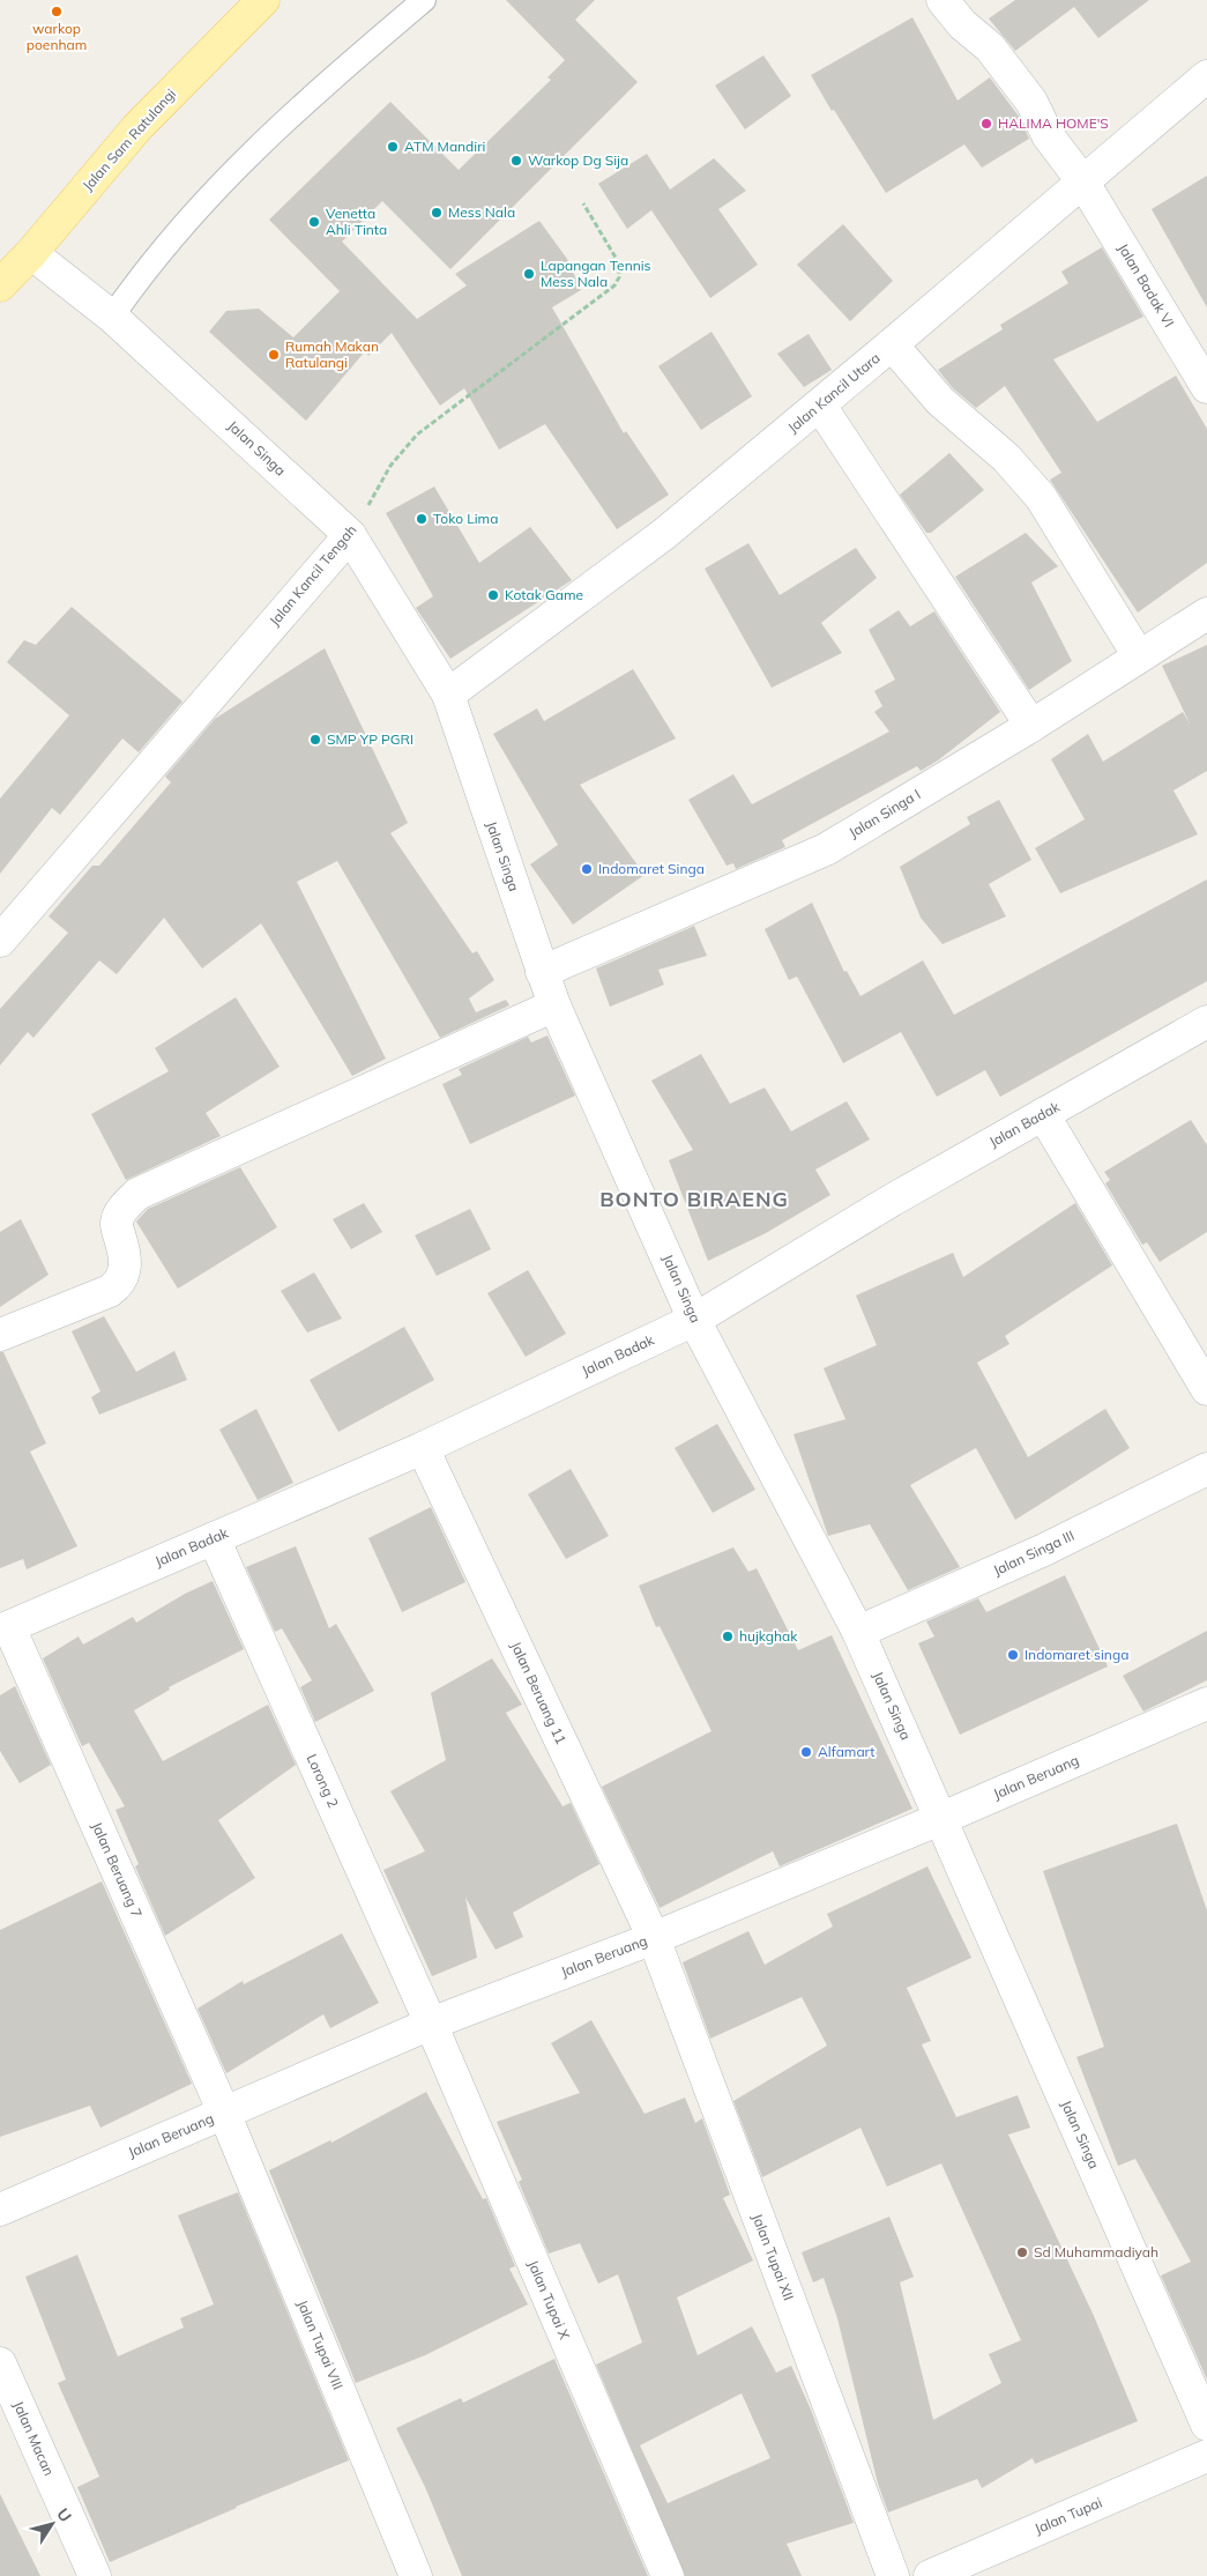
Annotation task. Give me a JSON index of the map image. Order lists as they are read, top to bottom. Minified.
{"streets":{"main road":["Jalan Sam Ratulangi"],"street":["Jalan Badak VI","Jalan Kancil Utara","Jalan Singa","Jalan Kancil Tengah","Jalan Singa I","Jalan Badak","Jalan Singa III","Jalan Beruang 11","Jalan Beruang","Lorong 2","Jalan Beruang 7","Jalan Tupai XII","Jalan Tupai X","Jalan Tupai VIII","Jalan Macan","Jalan Tupai"]},"crossings":[["Jalan Sam Ratulangi","Jalan Singa"],["Jalan Badak VI","Jalan Kancil Utara"],["Jalan Kancil Utara","Jalan Singa"],["Jalan Singa","Jalan Kancil Tengah"],["Jalan Singa","Jalan Singa I"],["Jalan Singa","Jalan Badak"],["Jalan Singa","Jalan Singa III"],["Jalan Singa","Jalan Beruang"],["Jalan Badak","Jalan Beruang 11"],["Jalan Badak","Lorong 2"],["Jalan Badak","Jalan Beruang 7"],["Jalan Beruang 11","Jalan Beruang"],["Jalan Beruang 11","Jalan Tupai XII"],["Jalan Beruang","Lorong 2"],["Jalan Beruang","Jalan Beruang 7"],["Jalan Beruang","Jalan Tupai XII"],["Jalan Beruang","Jalan Tupai X"],["Jalan Beruang","Jalan Tupai VIII"],["Lorong 2","Jalan Tupai X"],["Jalan Beruang 7","Jalan Tupai VIII"]],"districts":["BONTO BIRAENG"],"places":["warkop poenham","HALIMA HOME'S","ATM Mandiri","Warkop Dg Sija","Mess Nala","Venetta Ahli Tinta","Lapangan Tennis Mess Nala","Rumah Makan Ratulangi","Toko Lima","Kotak Game","SMP YP PGRI","Indomaret Singa","hujkghak","Indomaret singa","Alfamart","Sd Muhammadiyah"],"north":"top right"}
